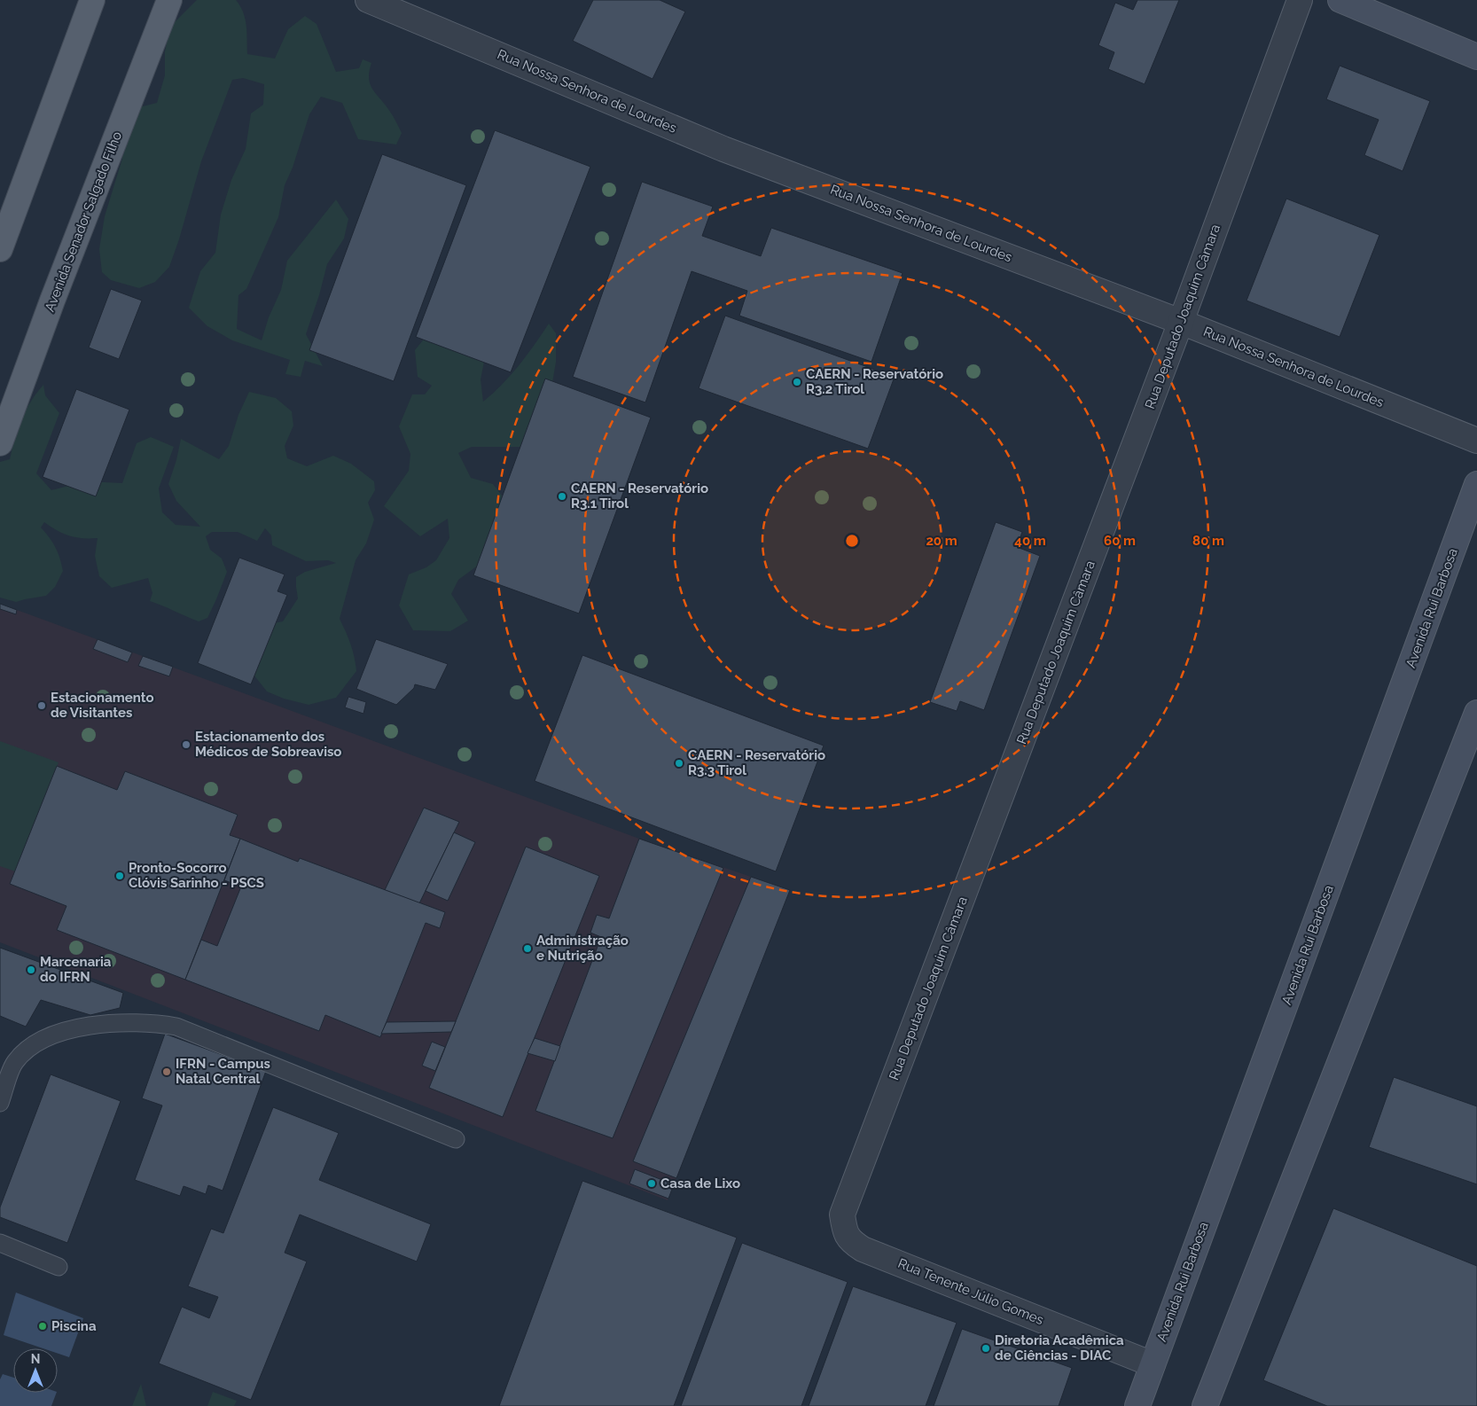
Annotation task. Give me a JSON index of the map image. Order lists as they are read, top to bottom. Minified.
{"streets":{"main road":["Avenida Senador Salgado Filho","Avenida Rui Barbosa"],"street":["Rua Nossa Senhora de Lourdes","Rua Deputado Joaquim Câmara","Rua Tenente Júlio Gomes"]},"crossings":[["Rua Nossa Senhora de Lourdes","Rua Deputado Joaquim Câmara"],["Rua Deputado Joaquim Câmara","Rua Tenente Júlio Gomes"],["Avenida Rui Barbosa","Rua Tenente Júlio Gomes"]],"places":["CAERN - Reservatório R3.2 Tirol","CAERN - Reservatório R3.1 Tirol","Estacionamento de Visitantes","Estacionamento dos Médicos de Sobreaviso","CAERN - Reservatório R3.3 Tirol","Pronto-Socorro Clóvis Sarinho - PSCS","Administração e Nutrição","Marcenaria do IFRN","IFRN - Campus Natal Central","Casa de Lixo","Piscina","Diretoria Acadêmica de Ciências - DIAC"],"north":"top","rings":["20 m","40 m","60 m","80 m"]}
